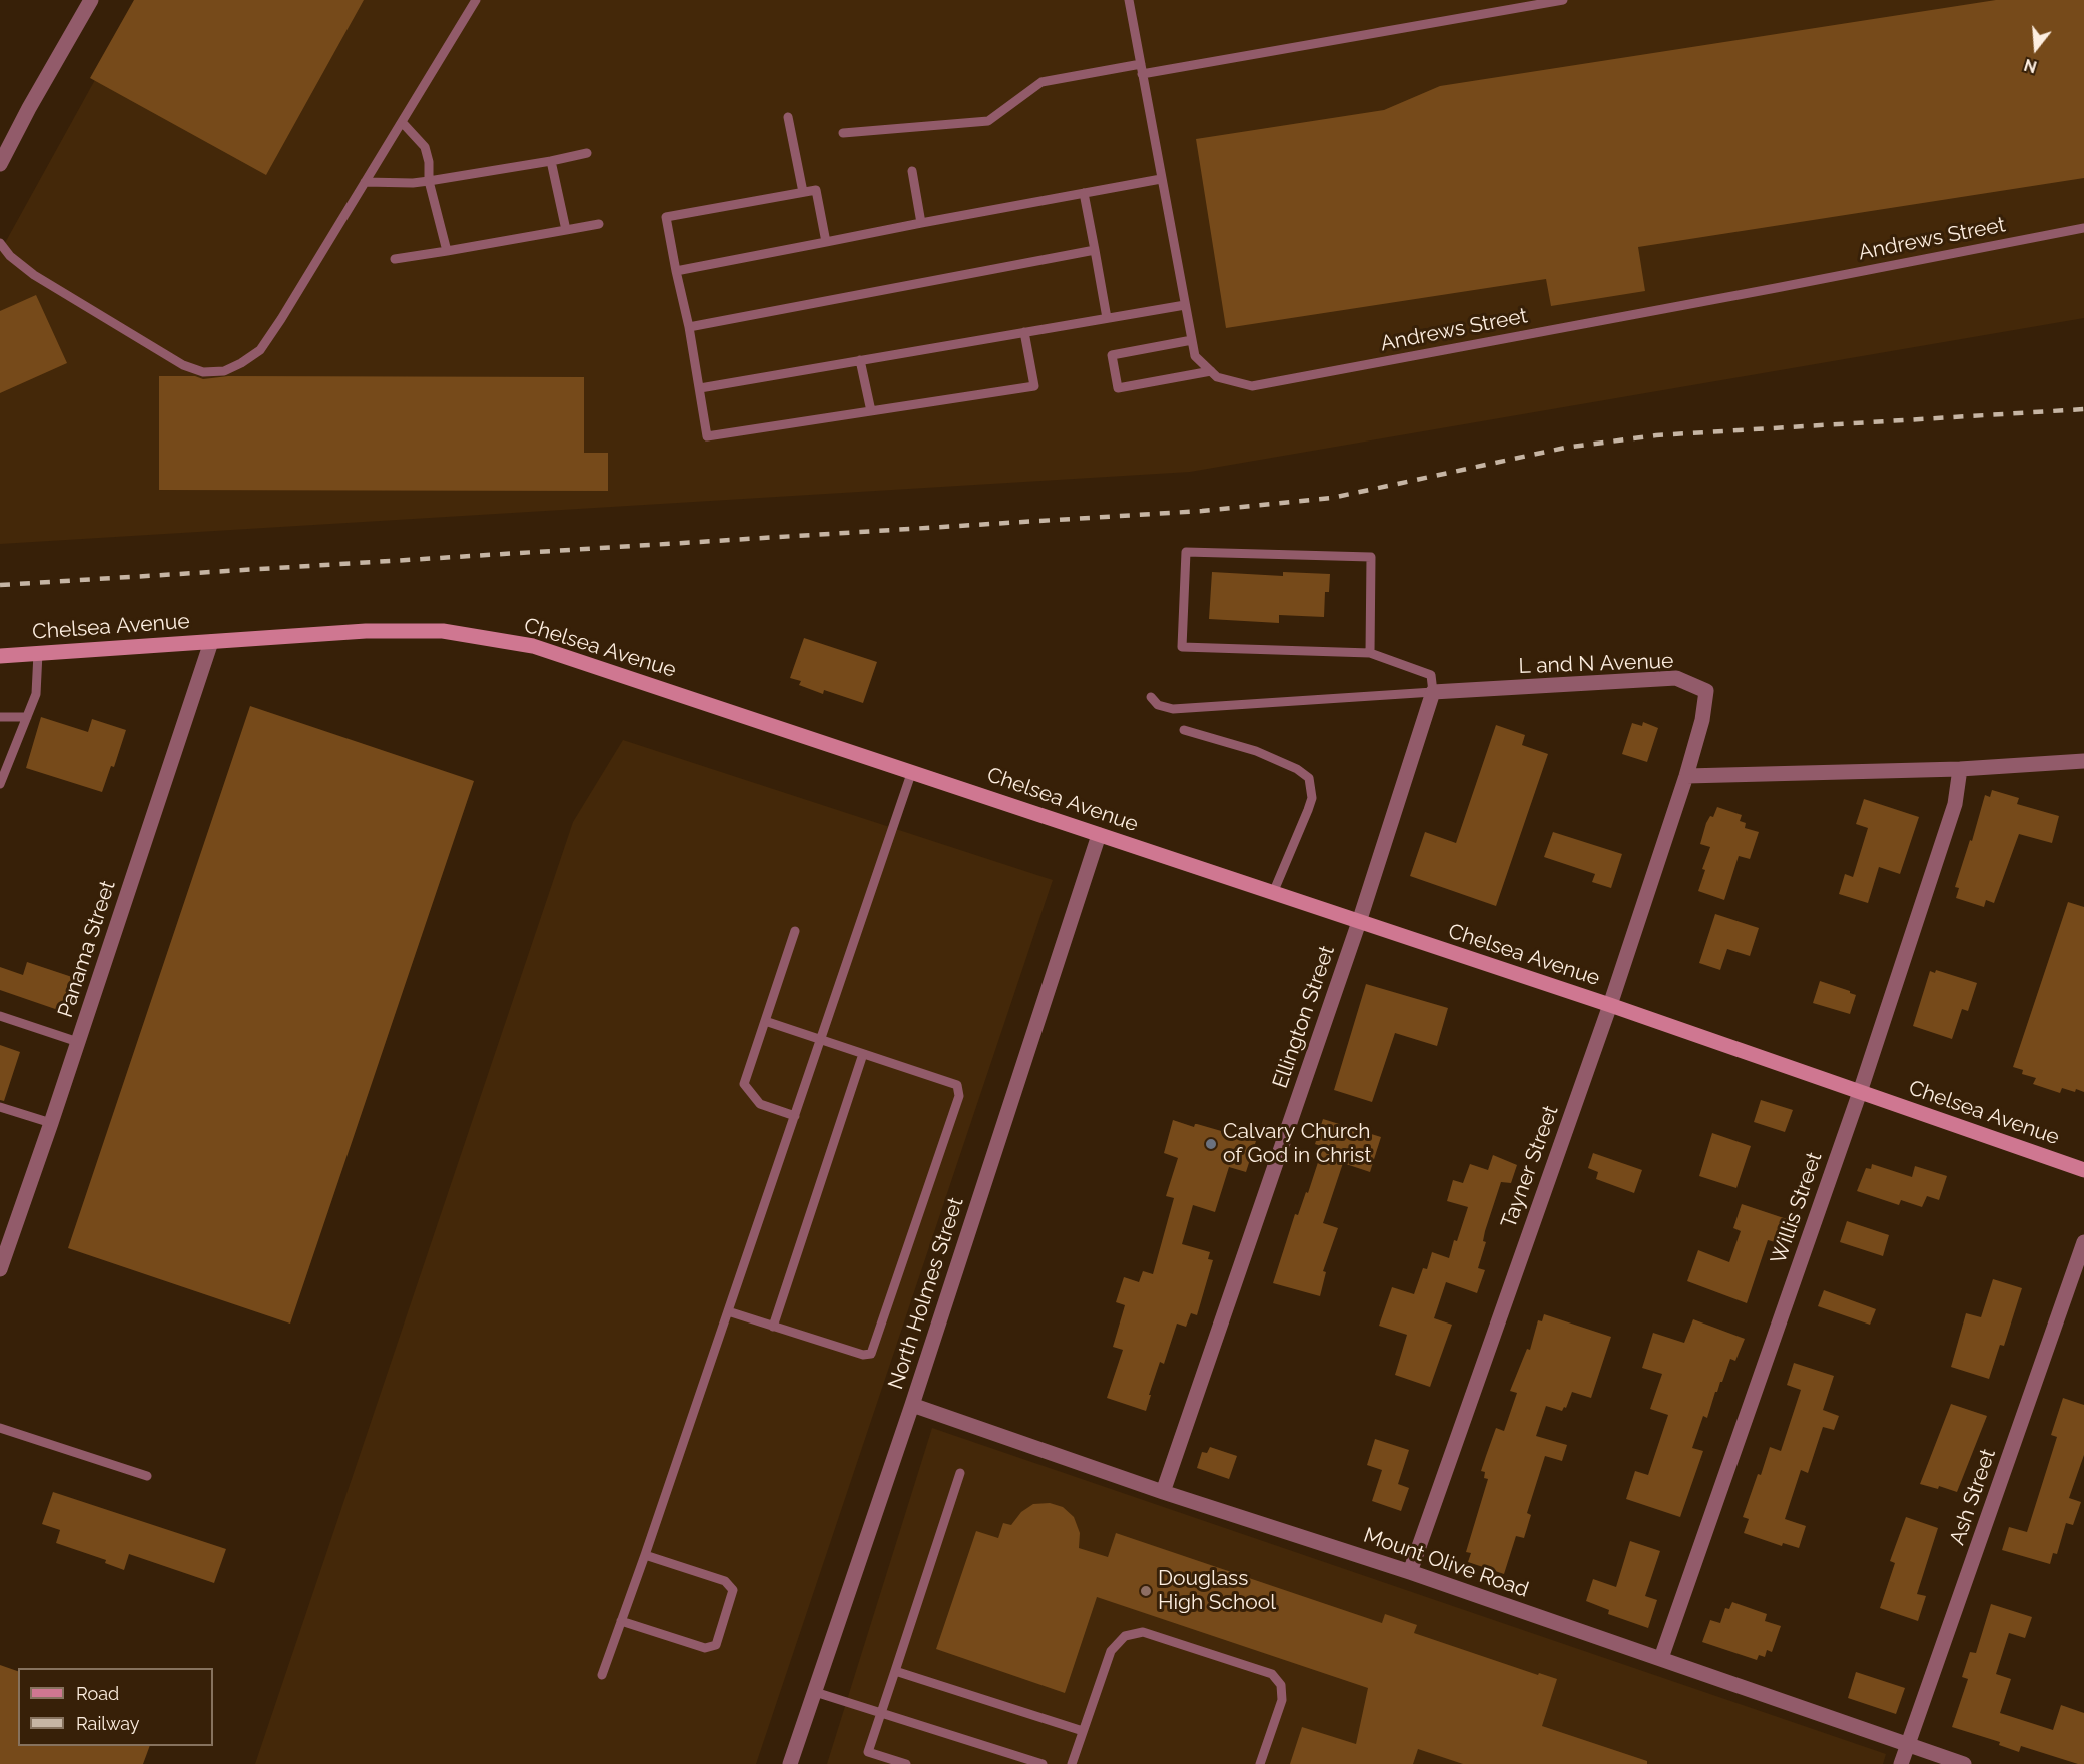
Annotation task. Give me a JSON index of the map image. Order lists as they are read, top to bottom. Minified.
{"streets":{"main road":["Chelsea Avenue"],"street":["L and N Avenue","Panama Street","Ellington Street","Tayner Street","Willis Street","North Holmes Street","Ash Street","Mount Olive Road"],"lane":["Andrews Street"]},"crossings":[["Chelsea Avenue","Panama Street"],["Chelsea Avenue","Ellington Street"],["Chelsea Avenue","Tayner Street"],["Chelsea Avenue","Willis Street"],["Chelsea Avenue","North Holmes Street"],["L and N Avenue","Ellington Street"],["L and N Avenue","Tayner Street"],["Ellington Street","Mount Olive Road"],["Tayner Street","Mount Olive Road"],["Willis Street","Mount Olive Road"],["North Holmes Street","Mount Olive Road"],["Ash Street","Mount Olive Road"]],"places":["Calvary Church of God in Christ","Douglass High School"],"legend":["Road","Railway"],"north":"bottom"}
